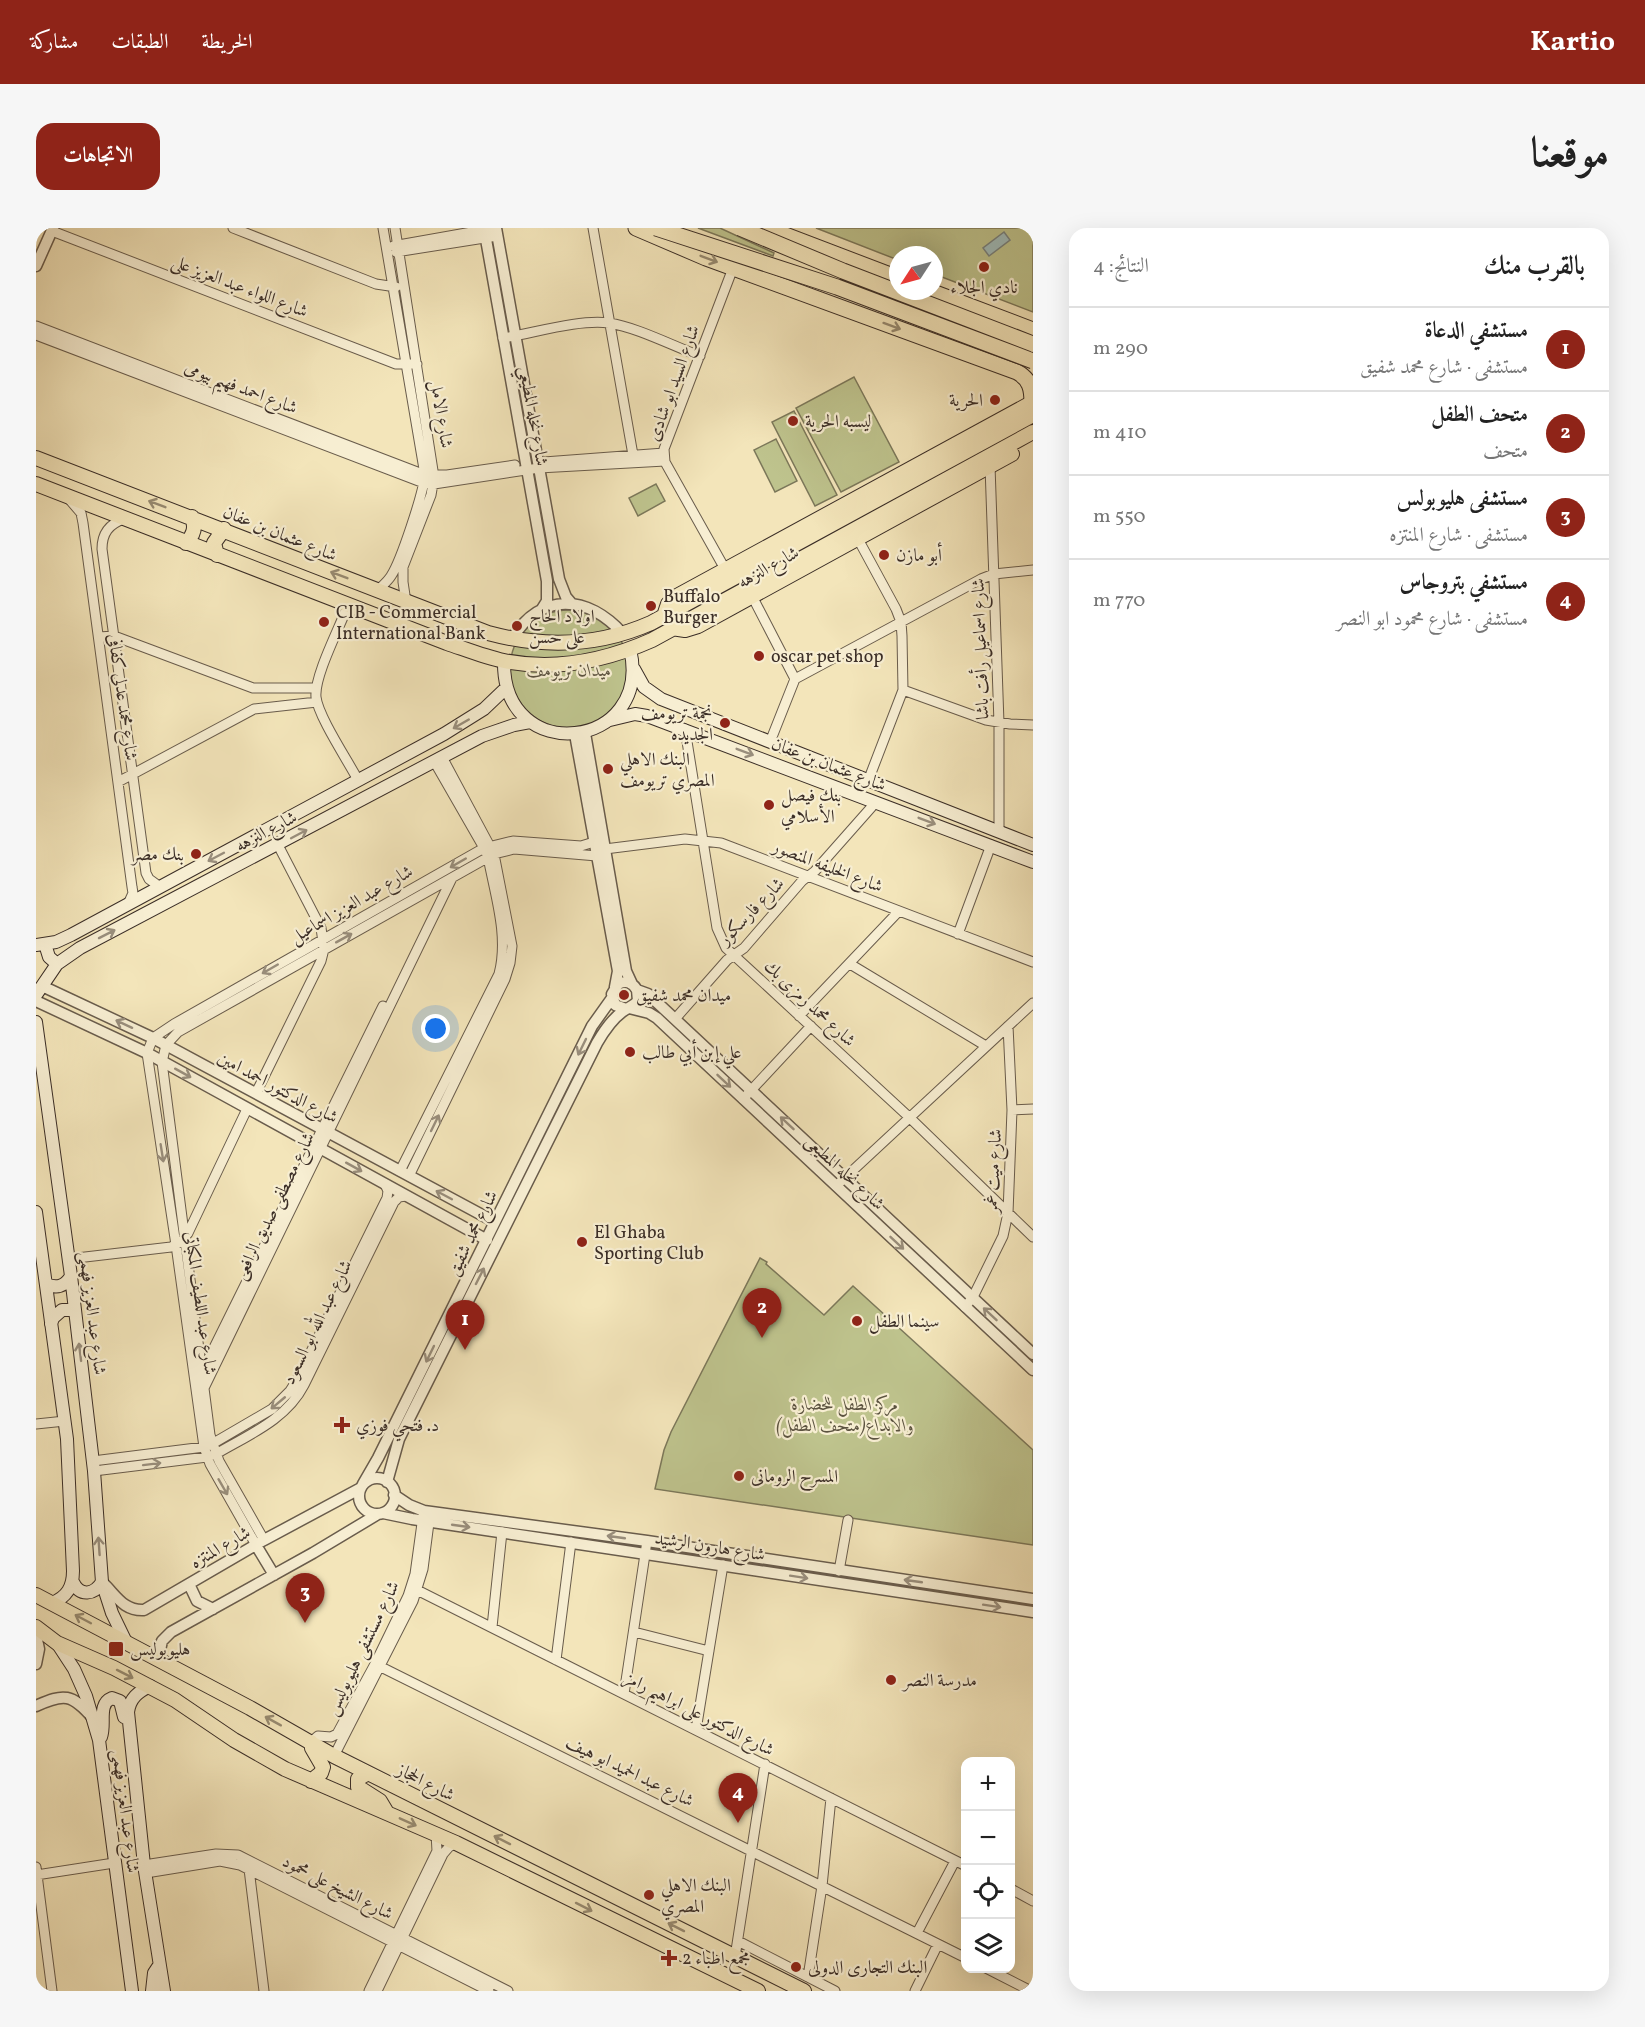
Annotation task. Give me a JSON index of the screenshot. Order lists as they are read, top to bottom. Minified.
{"streets":{"main road":["شارع عثمان بن عفان","شارع النزهه","شارع عبد العزيز فهمى","شارع الحجاز"],"street":["شارع اللواء عبد العزيز على","شارع السيد ابو شادى","شارع احمد فهيم بيومى","شارع الامل","شارع نخله المطيعي","شارع اسماعيل رأفت باشا","شارع محمد عدلى كفافى","شارع الخليفه المنصور","شارع عبد العزيز اسماعيل","شارع فارسكور","شارع محمد رمزى بك","شارع الدكتور احمد امين","شارع ميت غمر","شارع نخله المطيعى","شارع مصطفى صديق الرافعى","شارع محمد شفيق","شارع عبد اللطيف المكباتى","شارع عبد الله ابو السعود","شارع هارون الرشيد","شارع المنتزه","شارع مستشفى هليوبوليس","شارع الدكتور على ابراهيم رامز","شارع عبد الحميد ابو هيف","شارع الشيخ على محمود"]},"crossings":[["شارع اللواء عبد العزيز على","شارع الامل"],["شارع السيد ابو شادى","شارع النزهه"],["شارع احمد فهيم بيومى","شارع الامل"],["شارع الامل","شارع عثمان بن عفان"],["شارع عثمان بن عفان","شارع النزهه"],["شارع عثمان بن عفان","شارع اسماعيل رأفت باشا"],["شارع عثمان بن عفان","شارع فارسكور"],["شارع عثمان بن عفان","شارع محمد رمزى بك"],["شارع النزهه","شارع اسماعيل رأفت باشا"],["شارع النزهه","شارع محمد عدلى كفافى"],["شارع النزهه","شارع الدكتور احمد امين"],["شارع الخليفه المنصور","شارع عبد العزيز اسماعيل"],["شارع الخليفه المنصور","شارع فارسكور"],["شارع الخليفه المنصور","شارع محمد رمزى بك"],["شارع عبد العزيز اسماعيل","شارع الدكتور احمد امين"],["شارع عبد العزيز اسماعيل","شارع مصطفى صديق الرافعى"],["شارع فارسكور","شارع محمد رمزى بك"],["شارع فارسكور","شارع نخله المطيعى"],["شارع محمد رمزى بك","شارع ميت غمر"],["شارع الدكتور احمد امين","شارع مصطفى صديق الرافعى"],["شارع الدكتور احمد امين","شارع محمد شفيق"],["شارع الدكتور احمد امين","شارع عبد اللطيف المكباتى"],["شارع الدكتور احمد امين","شارع عبد الله ابو السعود"],["شارع ميت غمر","شارع نخله المطيعى"],["شارع نخله المطيعى","شارع محمد شفيق"],["شارع مصطفى صديق الرافعى","شارع عبد اللطيف المكباتى"],["شارع محمد شفيق","شارع هارون الرشيد"],["شارع محمد شفيق","شارع المنتزه"],["شارع عبد اللطيف المكباتى","شارع عبد الله ابو السعود"],["شارع عبد اللطيف المكباتى","شارع المنتزه"],["شارع عبد العزيز فهمى","شارع عبد الله ابو السعود"],["شارع عبد العزيز فهمى","شارع المنتزه"],["شارع عبد العزيز فهمى","شارع الحجاز"],["شارع عبد العزيز فهمى","شارع الشيخ على محمود"],["شارع هارون الرشيد","شارع المنتزه"],["شارع هارون الرشيد","شارع مستشفى هليوبوليس"],["شارع مستشفى هليوبوليس","شارع الدكتور على ابراهيم رامز"],["شارع مستشفى هليوبوليس","شارع عبد الحميد ابو هيف"],["شارع مستشفى هليوبوليس","شارع الحجاز"]],"parks":["ميدان تريومف","مركز الطفل للحضارة والابداع(متحف الطفل)"],"places":{"other":["نادي الجلاء","الحرية","ليسبه الحرية","أبو مازن","Buffalo Burger","CIB - Commercial International Bank","اولاد الحاج على حسن","oscar pet shop","نجمة تريومف الجديده","البنك الاهلي المصري تريومف","بنك فيصل الأسلامي","بنك مصر","ميدان محمد شفيق","علي إبن أبي طالب","El Ghaba Sporting Club","سينما الطفل","المسرح الرومانى","مدرسة النصر","البنك الاهلي المصري","البنك التجارى الدولى"],"health":["د. فتحي فوزي","مجمع اطباء 2"],"transit":["هليوبوليس"]},"north":"bottom left","page":{"header":"Kartio","nav":["الخريطة","الطبقات","مشاركة"],"title":"موقعنا","buttons":"الاتجاهات","heading":["بالقرب منك","النتائج: 4"],"list":[{"mark":"1","name":"مستشفي الدعاة","note":"مستشفى · شارع محمد شفيق","value":"290 m"},{"mark":"2","name":"متحف الطفل","note":"متحف","value":"410 m"},{"mark":"3","name":"مستشفى هليوبولس","note":"مستشفى · شارع المنتزه","value":"550 m"},{"mark":"4","name":"مستشفي بتروجاس","note":"مستشفى · شارع محمود ابو النصر","value":"770 m"}],"pins":["2","1","3","4"],"map_buttons":["+","−"]}}
